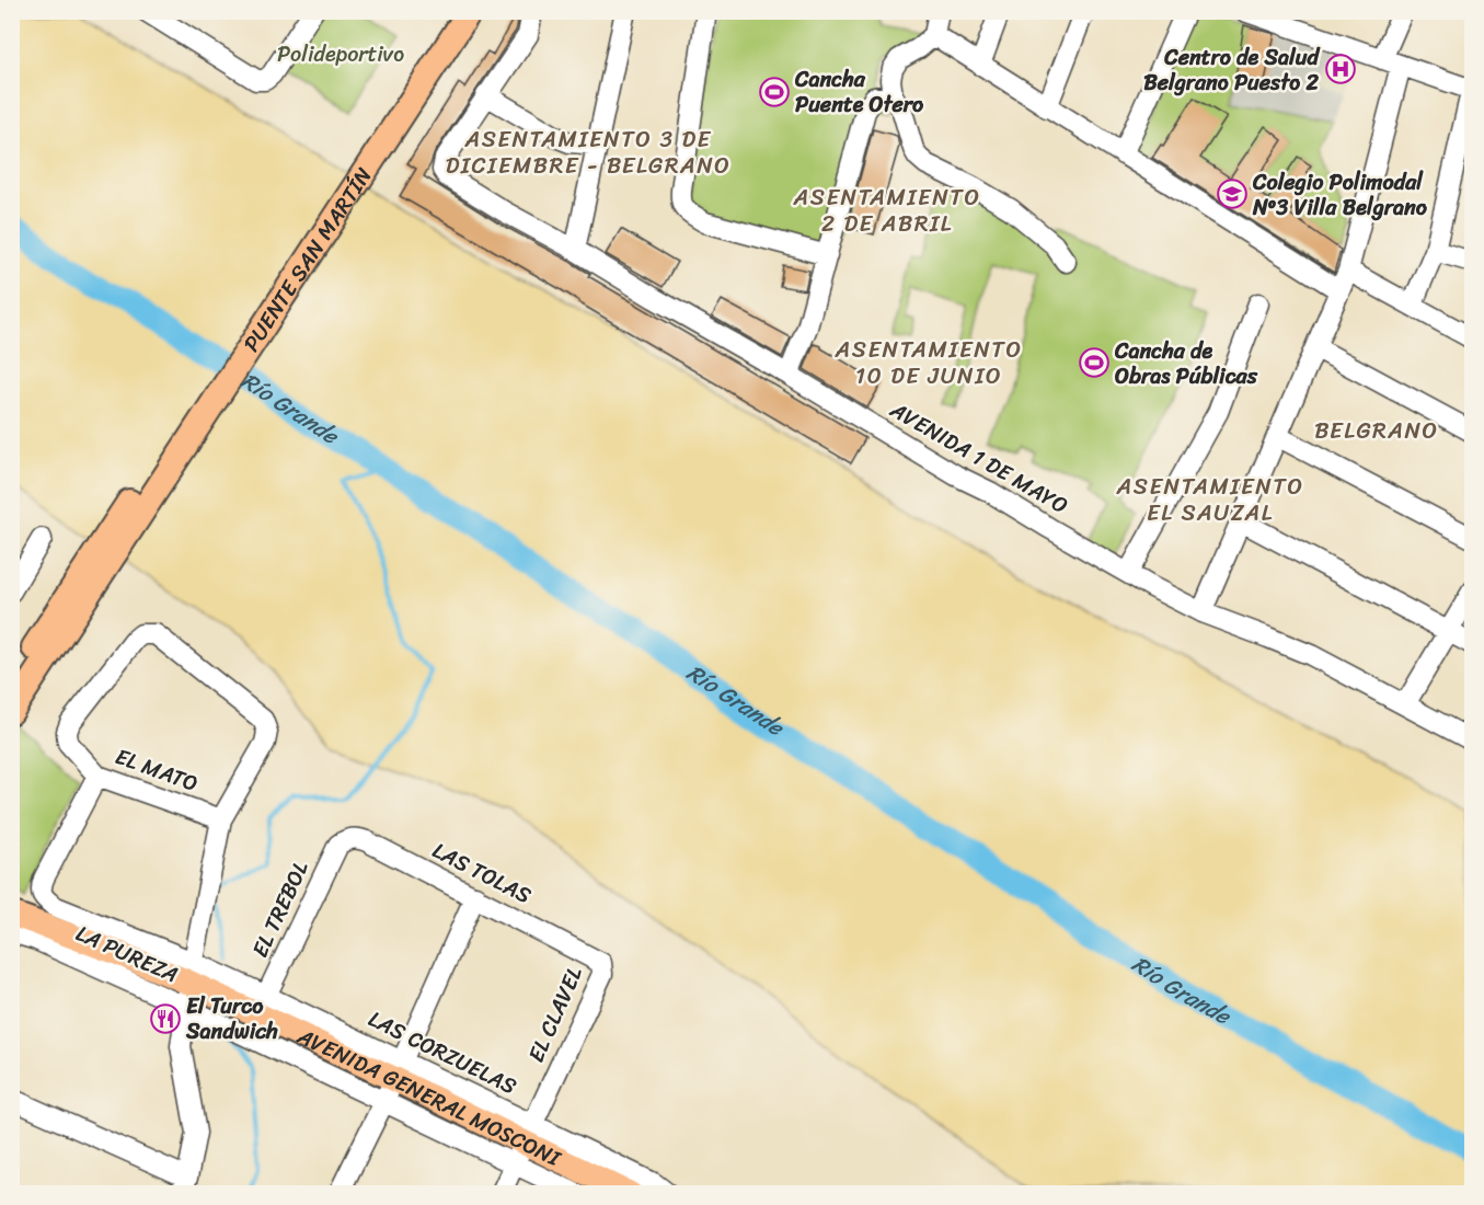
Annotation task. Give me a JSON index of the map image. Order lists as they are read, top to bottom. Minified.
{"streets":{"main road":["PUENTE SAN MARTÍN","AVENIDA GENERAL MOSCONI"],"street":["AVENIDA 1 DE MAYO","EL MATO","LAS TOLAS","EL TREBOL","LA PUREZA","EL CLAVEL","LAS CORZUELAS"]},"crossings":[["EL MATO","LAS CORZUELAS"],["LAS TOLAS","EL TREBOL"],["LAS TOLAS","EL CLAVEL"],["EL TREBOL","LAS CORZUELAS"],["LA PUREZA","LAS CORZUELAS"],["LA PUREZA","AVENIDA GENERAL MOSCONI"],["EL CLAVEL","AVENIDA GENERAL MOSCONI"],["LAS CORZUELAS","AVENIDA GENERAL MOSCONI"]],"districts":["ASENTAMIENTO 3 DE DICIEMBRE - BELGRANO","ASENTAMIENTO 2 DE ABRIL","ASENTAMIENTO 10 DE JUNIO","BELGRANO","ASENTAMIENTO EL SAUZAL"],"water":["Río Grande"],"parks":["Polideportivo"],"places":{"hospital":["Centro de Salud Belgrano Puesto 2"],"sports":["Cancha Puente Otero","Cancha de Obras Públicas"],"school or university":["Colegio Polimodal Nº3 Villa Belgrano"],"restaurant":["El Turco Sandwich"]}}
